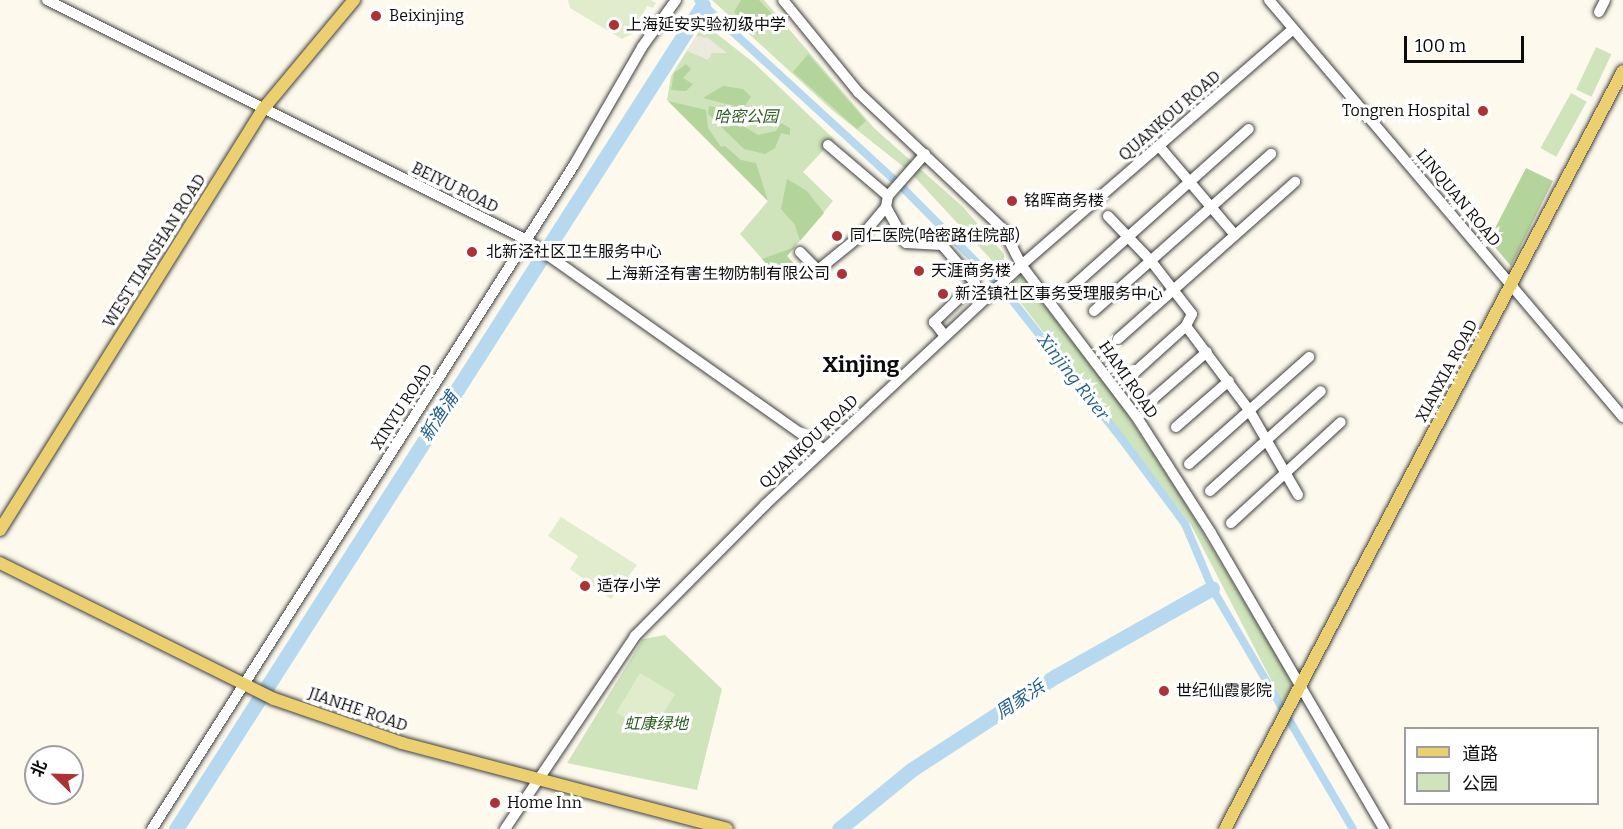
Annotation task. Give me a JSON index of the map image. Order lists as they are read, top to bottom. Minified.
{"streets":{"main road":["WEST TIANSHAN ROAD","XIANXIA ROAD","JIANHE ROAD"],"street":["QUANKOU ROAD","BEIYU ROAD","LINQUAN ROAD","HAMI ROAD","XINYU ROAD"]},"crossings":[["QUANKOU ROAD","BEIYU ROAD"],["QUANKOU ROAD","LINQUAN ROAD"],["QUANKOU ROAD","HAMI ROAD"],["QUANKOU ROAD","JIANHE ROAD"],["BEIYU ROAD","WEST TIANSHAN ROAD"],["BEIYU ROAD","XINYU ROAD"],["LINQUAN ROAD","XIANXIA ROAD"],["XIANXIA ROAD","HAMI ROAD"],["XINYU ROAD","JIANHE ROAD"]],"districts":["Xinjing"],"water":["Xinjing River","新渔浦","周家浜"],"parks":["哈密公园","虹康绿地"],"places":["Beixinjing","上海延安实验初级中学","Tongren Hospital","铭晖商务楼","同仁医院(哈密路住院部)","北新泾社区卫生服务中心","天涯商务楼","上海新泾有害生物防制有限公司","新泾镇社区事务受理服务中心","适存小学","世纪仙霞影院","Home Inn"],"legend":["道路","公园"],"scale_bar":"100 m","north":"top left"}
